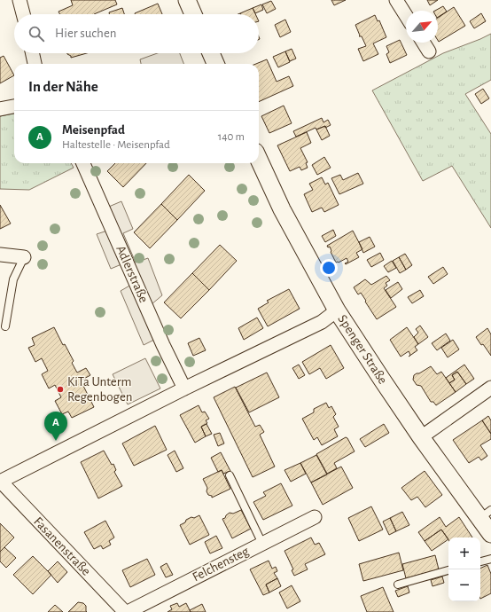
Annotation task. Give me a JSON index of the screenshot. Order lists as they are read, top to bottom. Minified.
{"streets":{"street":["Adlerstraße","Spenger Straße","Fasanenstraße","Felchensteg"]},"crossings":[["Fasanenstraße","Felchensteg"]],"places":["KiTa Unterm Regenbogen"],"north":"top right","page":{"search":"Hier suchen","heading":"In der Nähe","list":[{"mark":"A","name":"Meisenpfad","note":"Haltestelle · Meisenpfad","value":"140 m"}],"pins":"A","map_buttons":["+","−"]}}
